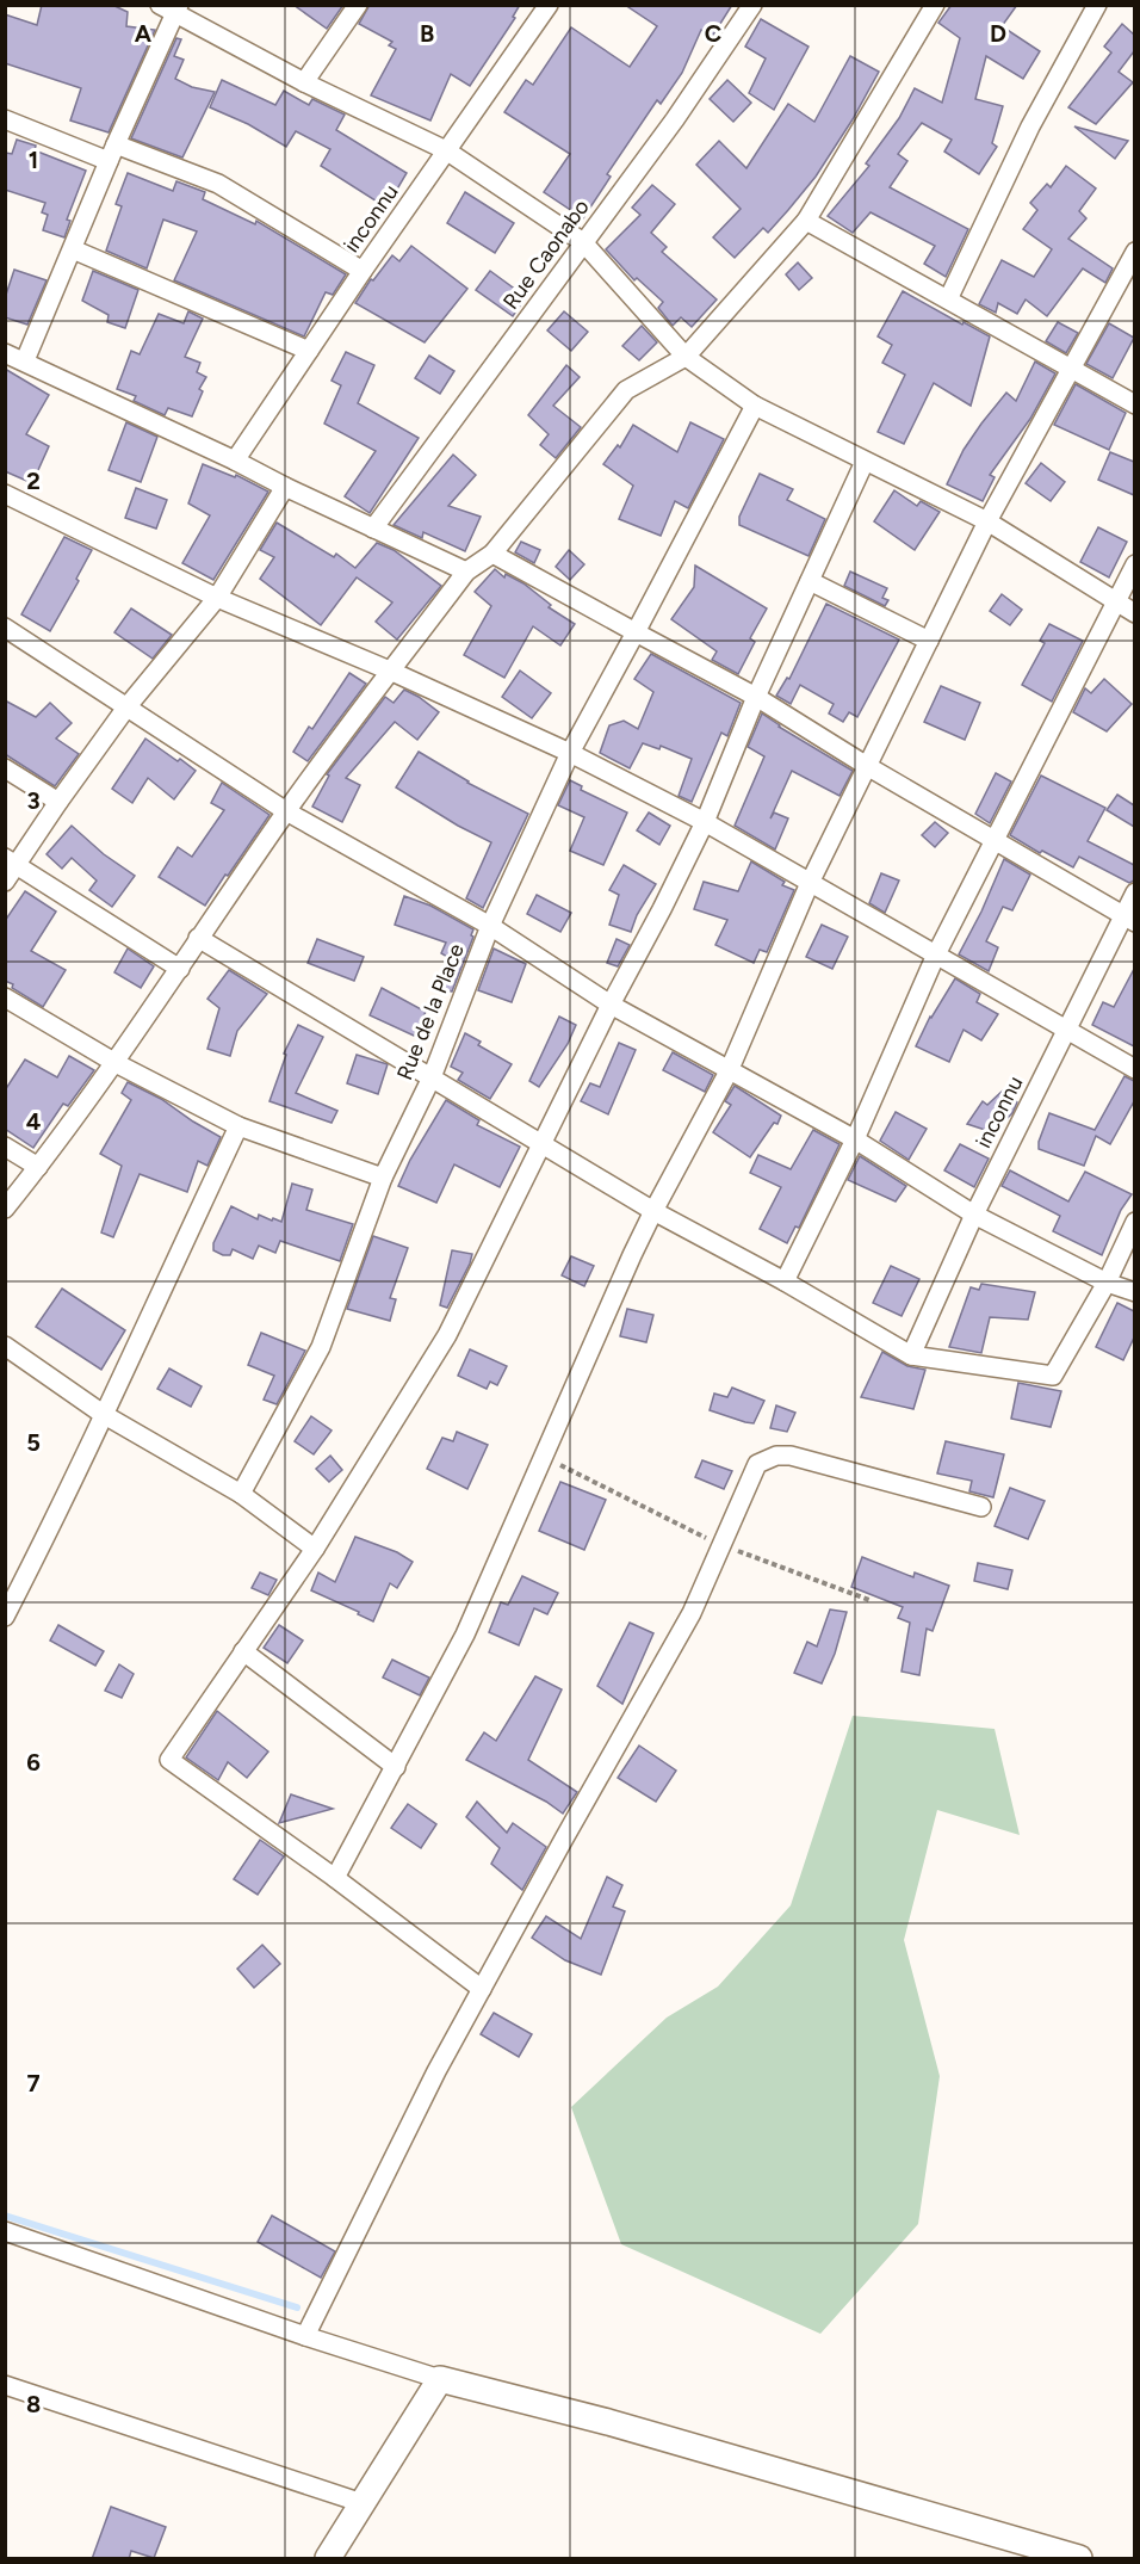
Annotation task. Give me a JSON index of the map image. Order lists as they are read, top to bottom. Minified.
{"streets":{"street":["inconnu","Rue Caonabo","Rue de la Place"]},"grid":{"columns":["A","B","C","D"],"rows":["1","2","3","4","5","6","7","8"]}}
